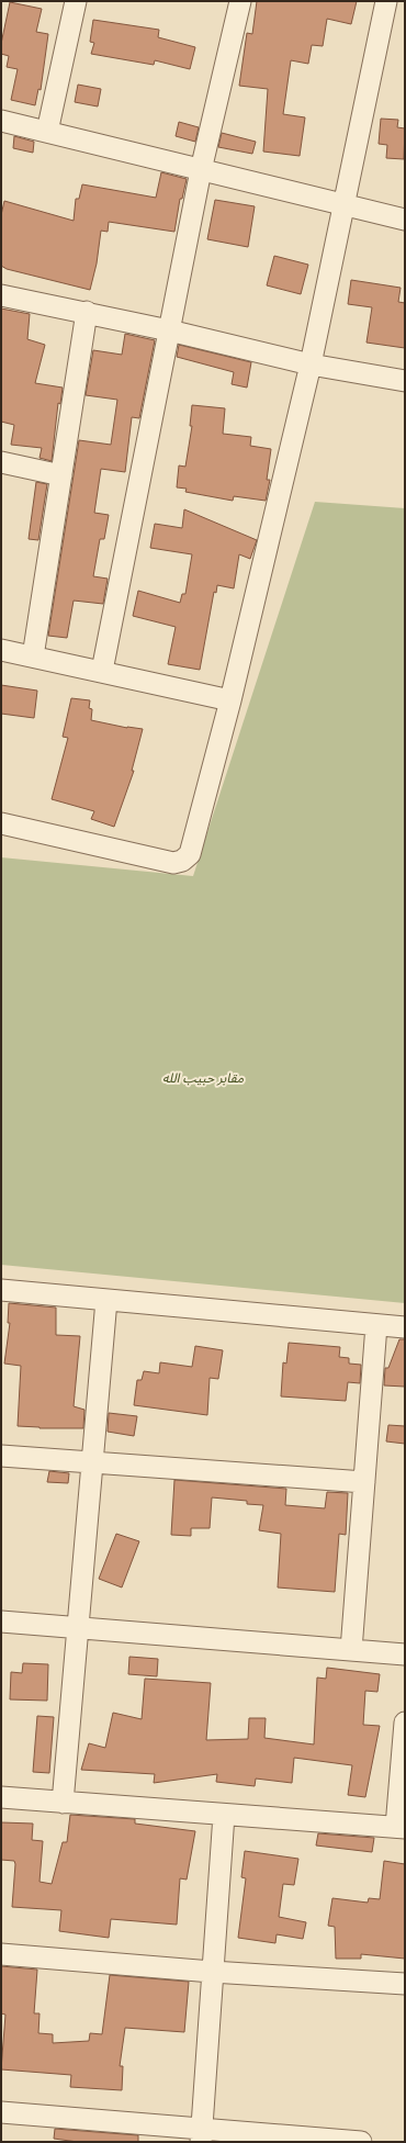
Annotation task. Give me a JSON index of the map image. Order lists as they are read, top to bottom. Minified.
{"parks":["مقابر حبيب الله"]}
